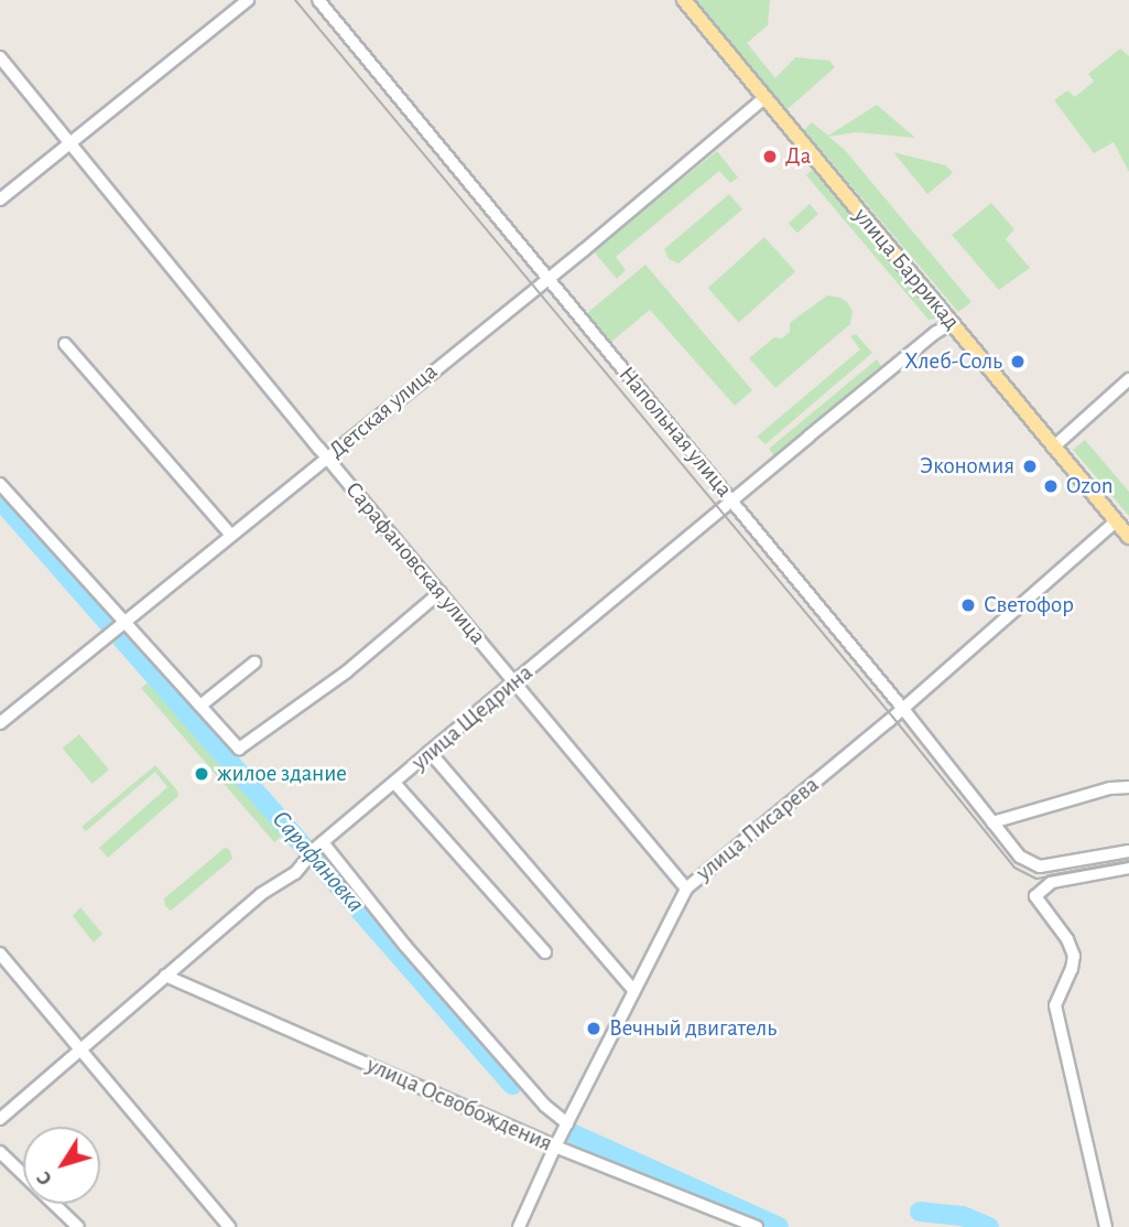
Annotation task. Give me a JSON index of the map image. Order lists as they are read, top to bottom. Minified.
{"streets":{"main road":["улица Баррикад"],"street":["Детская улица","Напольная улица","Сарафановская улица","улица Щедрина","улица Писарева","улица Освобождения"]},"crossings":[["улица Баррикад","Детская улица"],["улица Баррикад","улица Щедрина"],["улица Баррикад","улица Писарева"],["Детская улица","Напольная улица"],["Детская улица","Сарафановская улица"],["Напольная улица","улица Щедрина"],["Напольная улица","улица Писарева"],["Сарафановская улица","улица Щедрина"],["Сарафановская улица","улица Писарева"],["улица Щедрина","улица Освобождения"],["улица Писарева","улица Освобождения"]],"water":["Сарафановка"],"places":["Да","Хлеб-Соль","Экономия","Ozon","Светофор","жилое здание","Вечный двигатель"],"north":"bottom left"}
